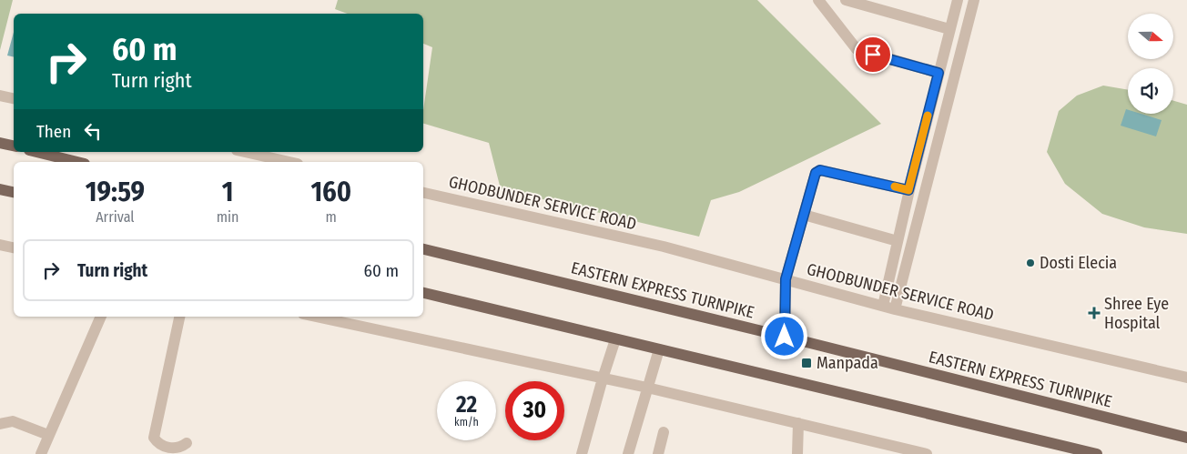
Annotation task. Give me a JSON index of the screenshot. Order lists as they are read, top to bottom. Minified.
{"streets":{"main road":["EASTERN EXPRESS TURNPIKE"],"street":["GHODBUNDER SERVICE ROAD"]},"places":{"other":["Dosti Elecia"],"health":["Shree Eye Hospital"],"transit":["Manpada"]},"north":"right","page":{"turn":["60 m","Turn right"],"then":"Then","eta":["19:59","Arrival","1","min","160","m"],"list":[{"name":"Turn right","value":"60 m"}],"speed":"22 km/h","limit":"30"}}
